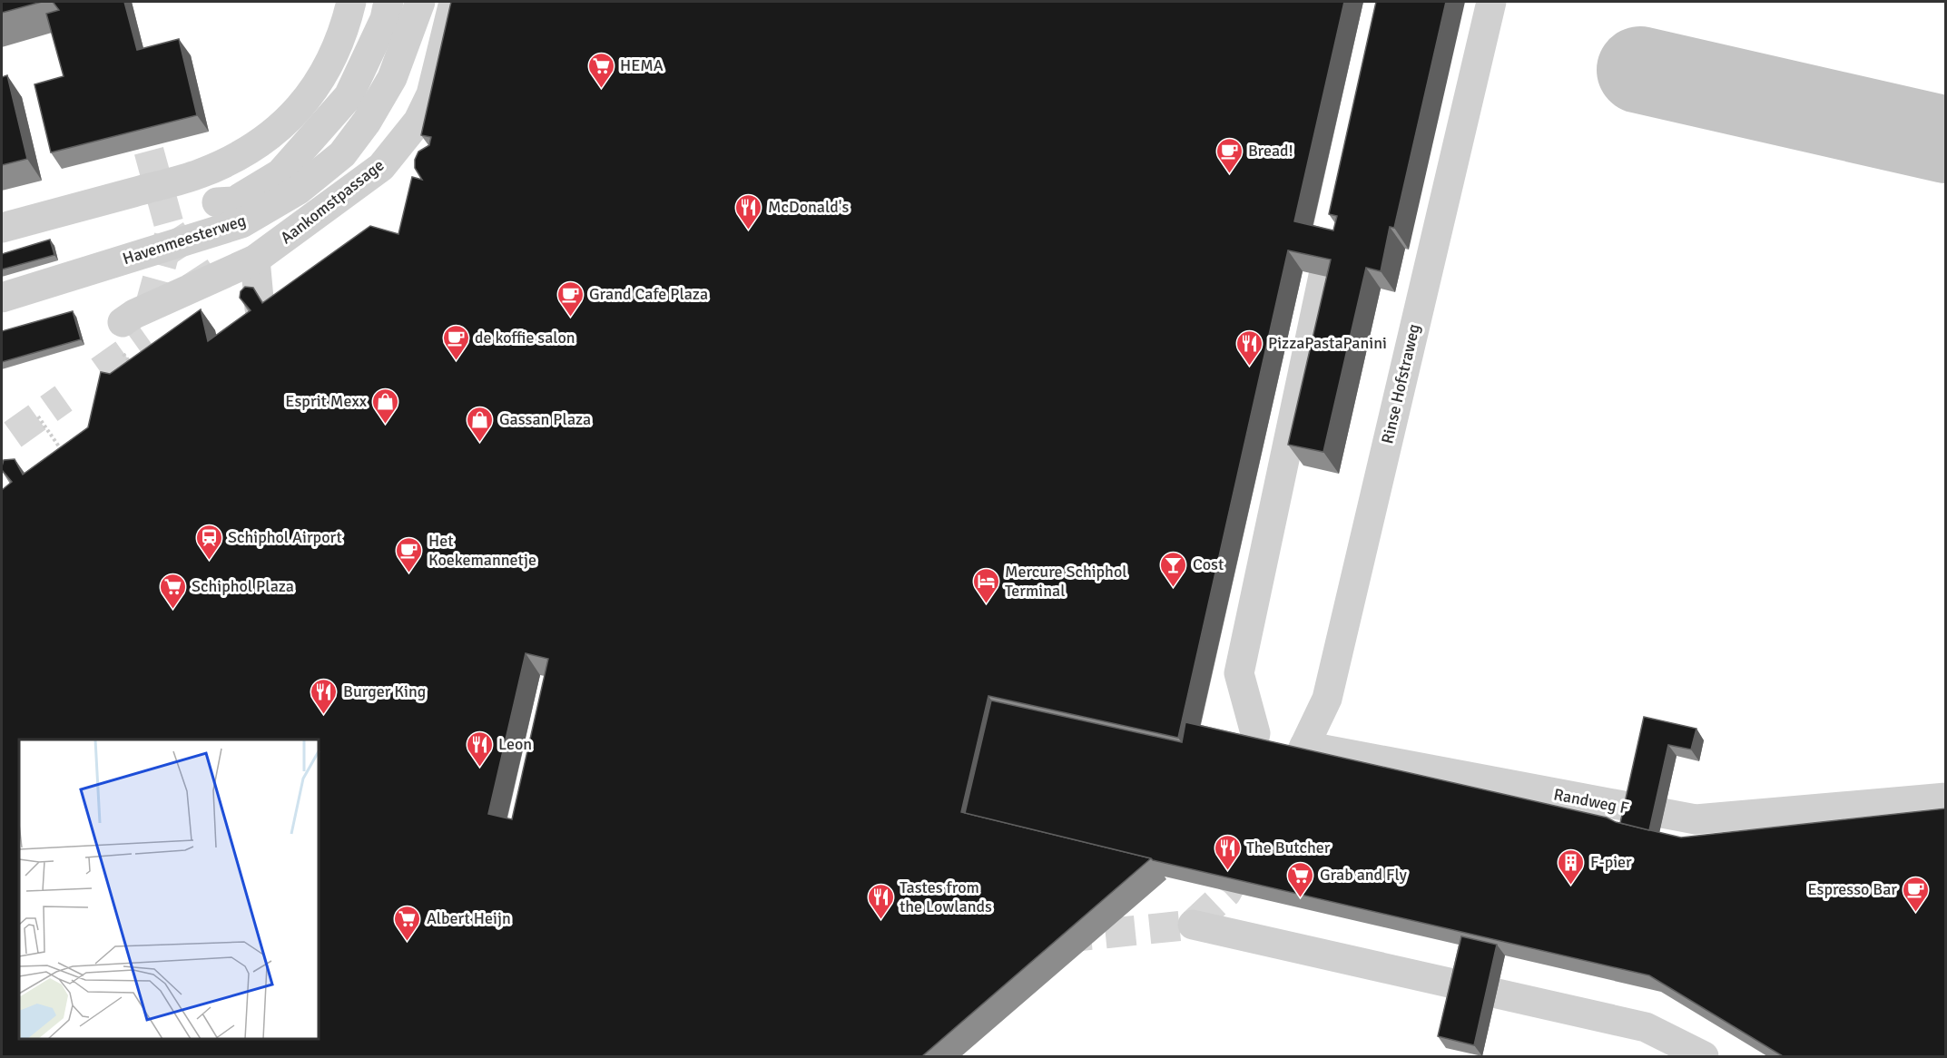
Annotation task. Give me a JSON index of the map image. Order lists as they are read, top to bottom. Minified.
{"streets":{"street":["Aankomstpassage","Havenmeesterweg","Rinse Hofstraweg","Randweg F"]},"crossings":[["Rinse Hofstraweg","Randweg F"]],"places":{"supermarket":["HEMA","Schiphol Plaza","Grab and Fly","Albert Heijn"],"cafe":["Bread!","Grand Cafe Plaza","de koffie salon","Het Koekemannetje","Espresso Bar"],"restaurant":["McDonald's","PizzaPastaPanini","Burger King","Leon","The Butcher","Tastes from the Lowlands"],"shop":["Esprit Mexx","Gassan Plaza"],"station":["Schiphol Airport"],"bar":["Cost"],"hotel":["Mercure Schiphol Terminal"],"building":["F-pier"]}}
